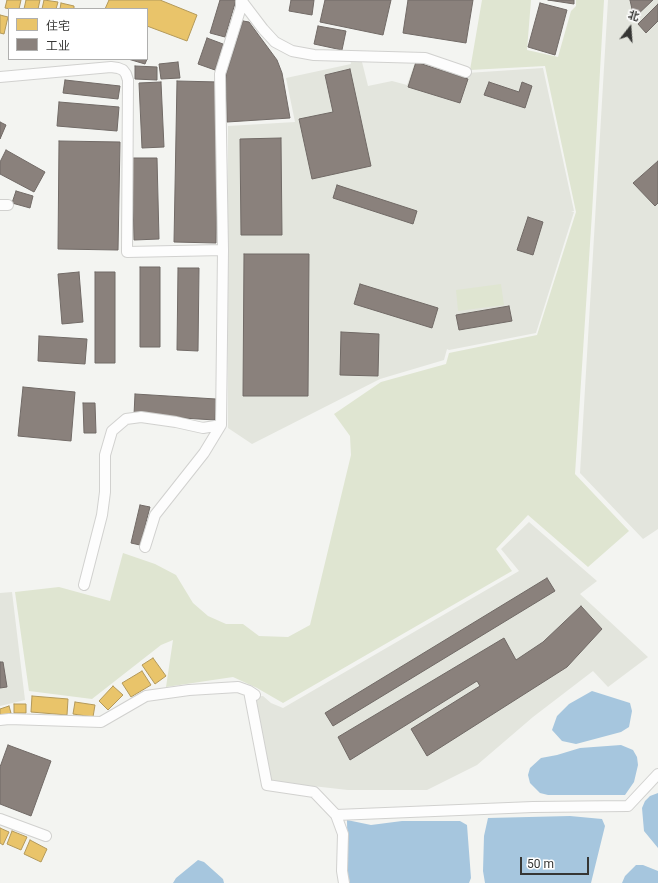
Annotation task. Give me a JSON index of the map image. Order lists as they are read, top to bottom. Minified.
{"legend":["住宅","工业"],"scale_bar":"50 m","north":"top"}
